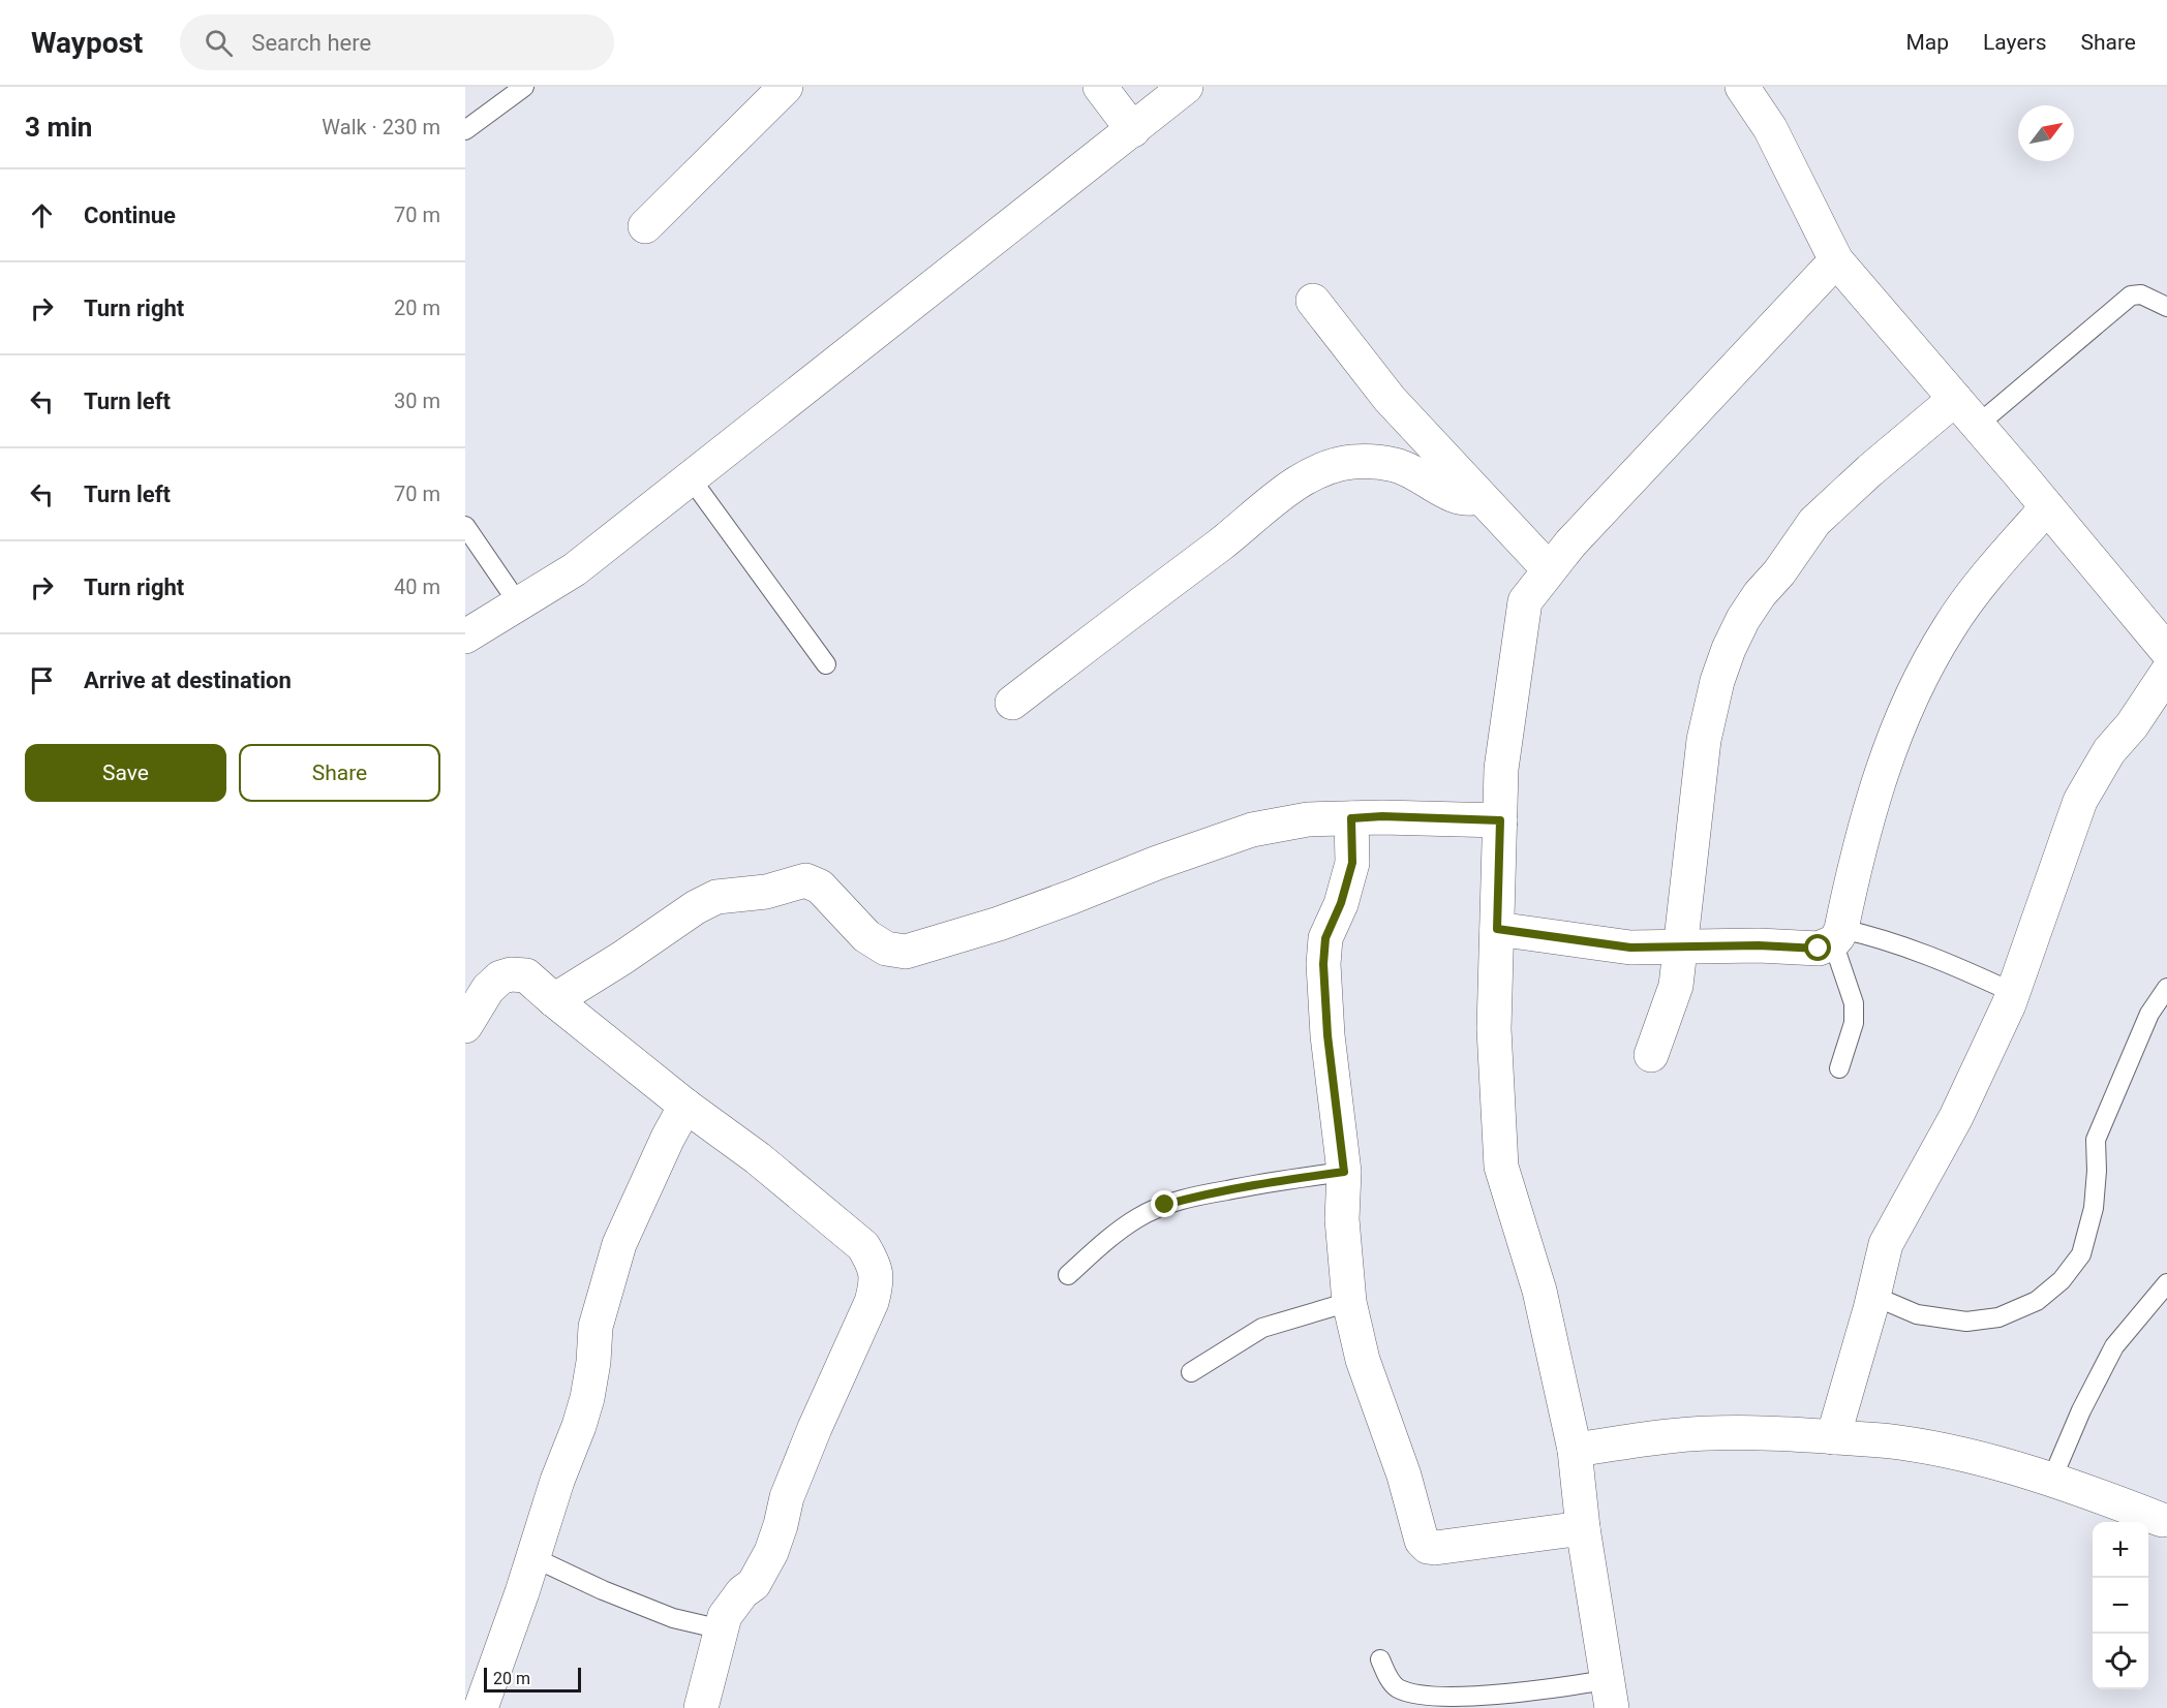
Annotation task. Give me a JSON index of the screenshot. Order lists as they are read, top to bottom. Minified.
{"scale_bar":"20 m","north":"top right","page":{"header":"Waypost","search":"Search here","nav":["Map","Layers","Share"],"heading":["3 min","Walk · 230 m"],"list":[["Continue","70 m"],["Turn right","20 m"],["Turn left","30 m"],["Turn left","70 m"],["Turn right","40 m"],"Arrive at destination"],"buttons":["Save","Share"],"map_buttons":["+","−"],"scale":"20 m"}}
